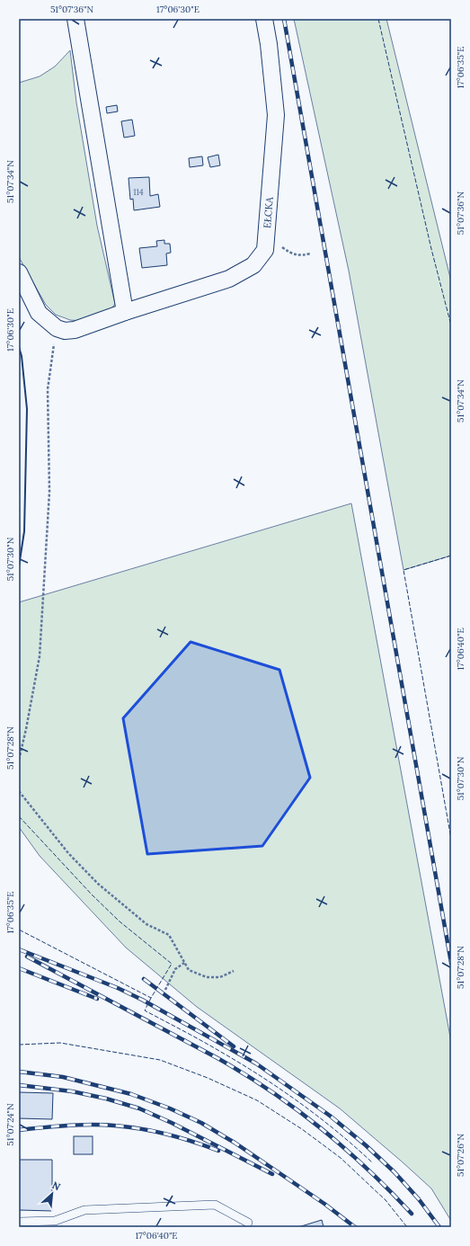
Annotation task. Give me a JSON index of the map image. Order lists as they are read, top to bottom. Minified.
{"streets":{"street":["EŁCKA"]},"house_numbers":["114"],"north":"top right","coordinates":["51°07'36\"N","17°06'30\"E","17°06'35\"E","51°07'34\"N","51°07'30\"N","17°06'40\"E","51°07'28\"N","51°07'24\"N","51°07'26\"N"]}
